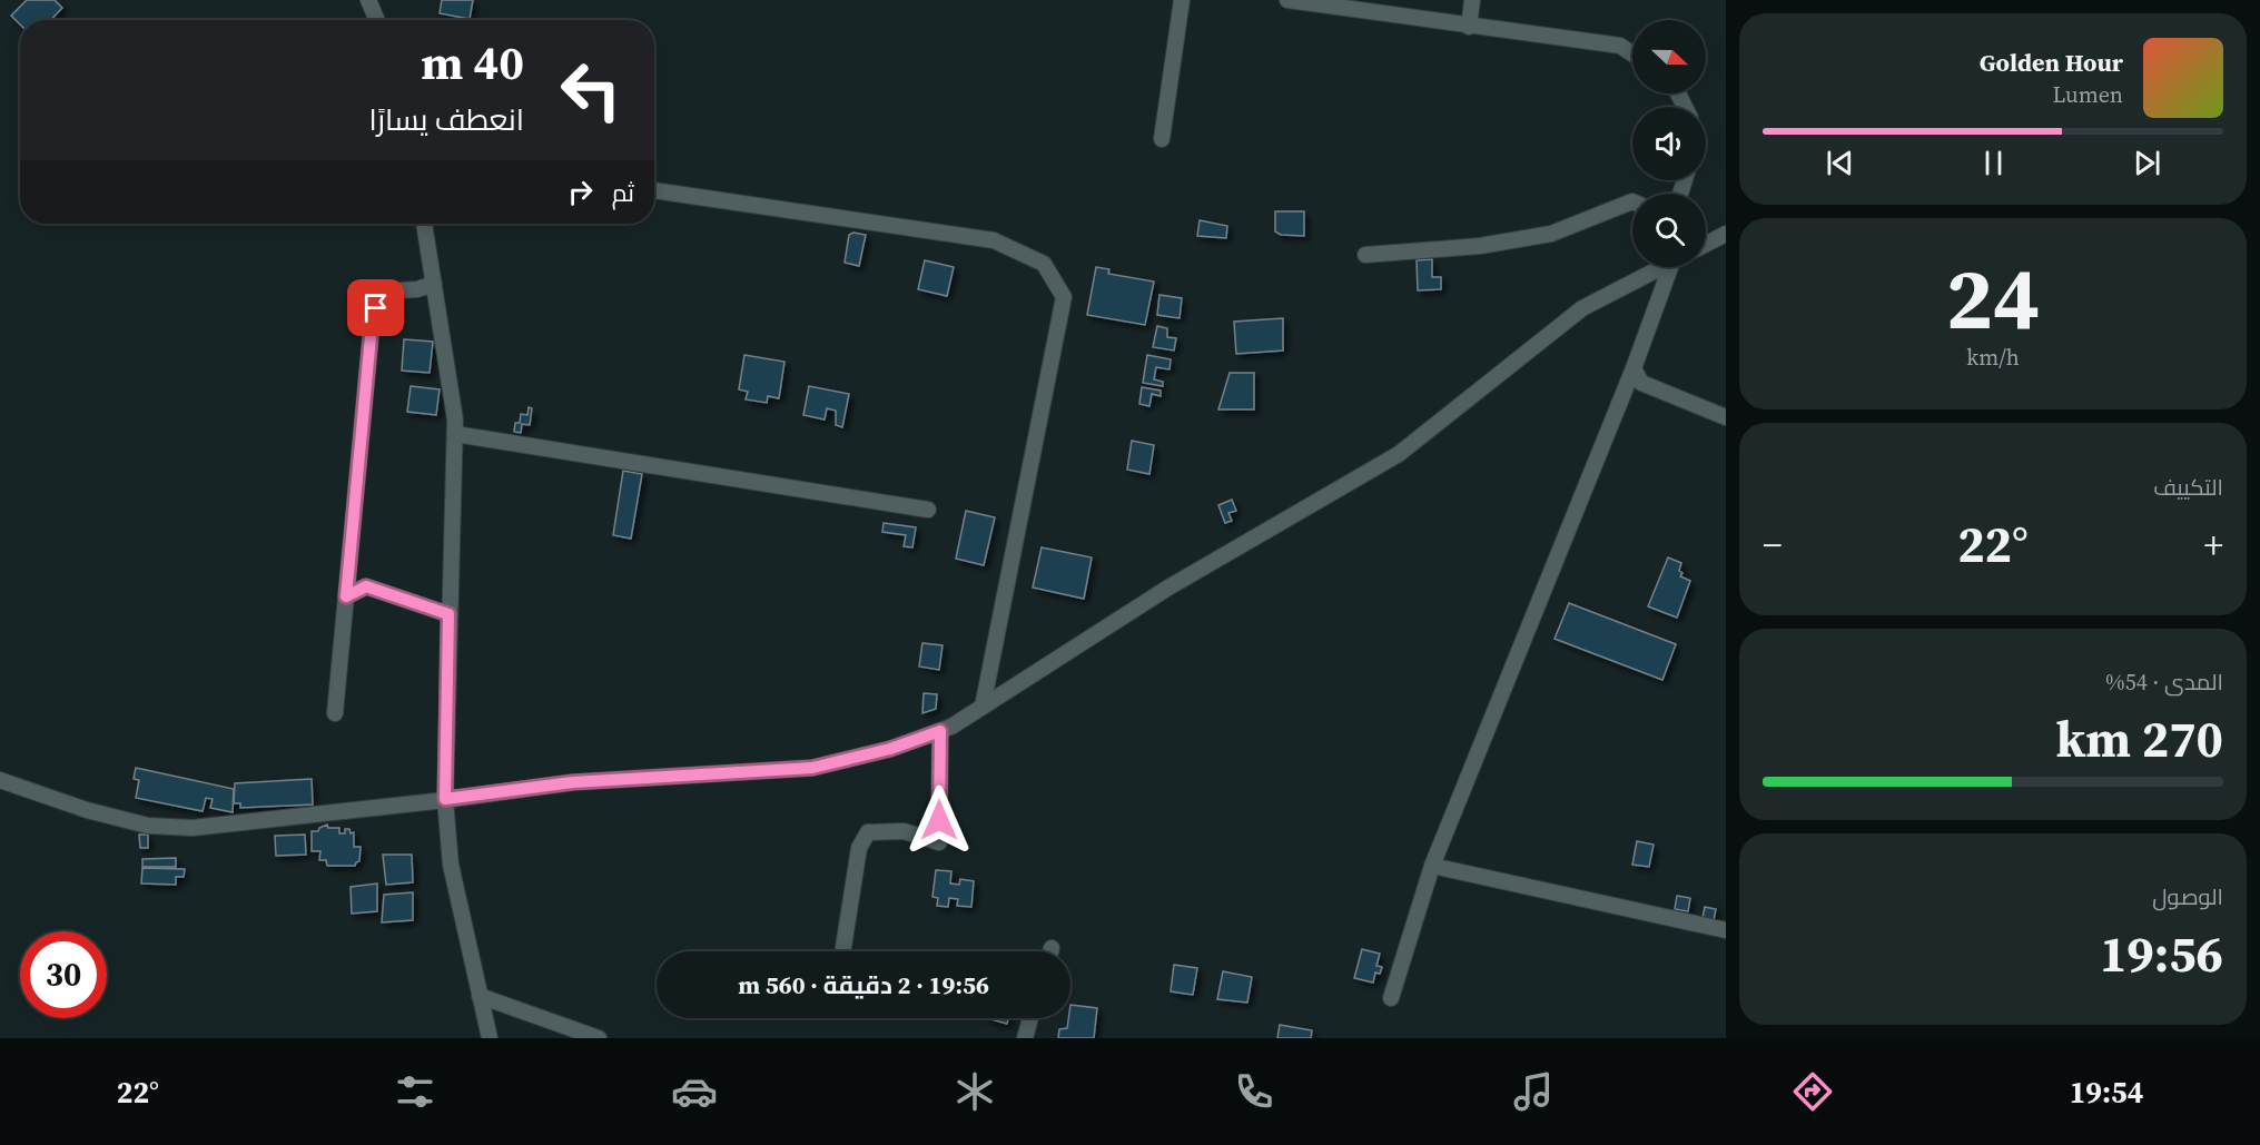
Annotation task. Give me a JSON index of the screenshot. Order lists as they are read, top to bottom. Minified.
{"north":"right","page":{"turn":["40 m","انعطف يسارًا"],"song":["Golden Hour","Lumen"],"then":"ثم","tile":[["24","km/h"],"التكييف",["المدى · 54%","270 km"],["الوصول","19:56"]],"heat":["−","22°","+"],"limit":"30","trip":"19:56 · 2 دقيقة · 560 m","tabs":["19:54","22°"]}}
